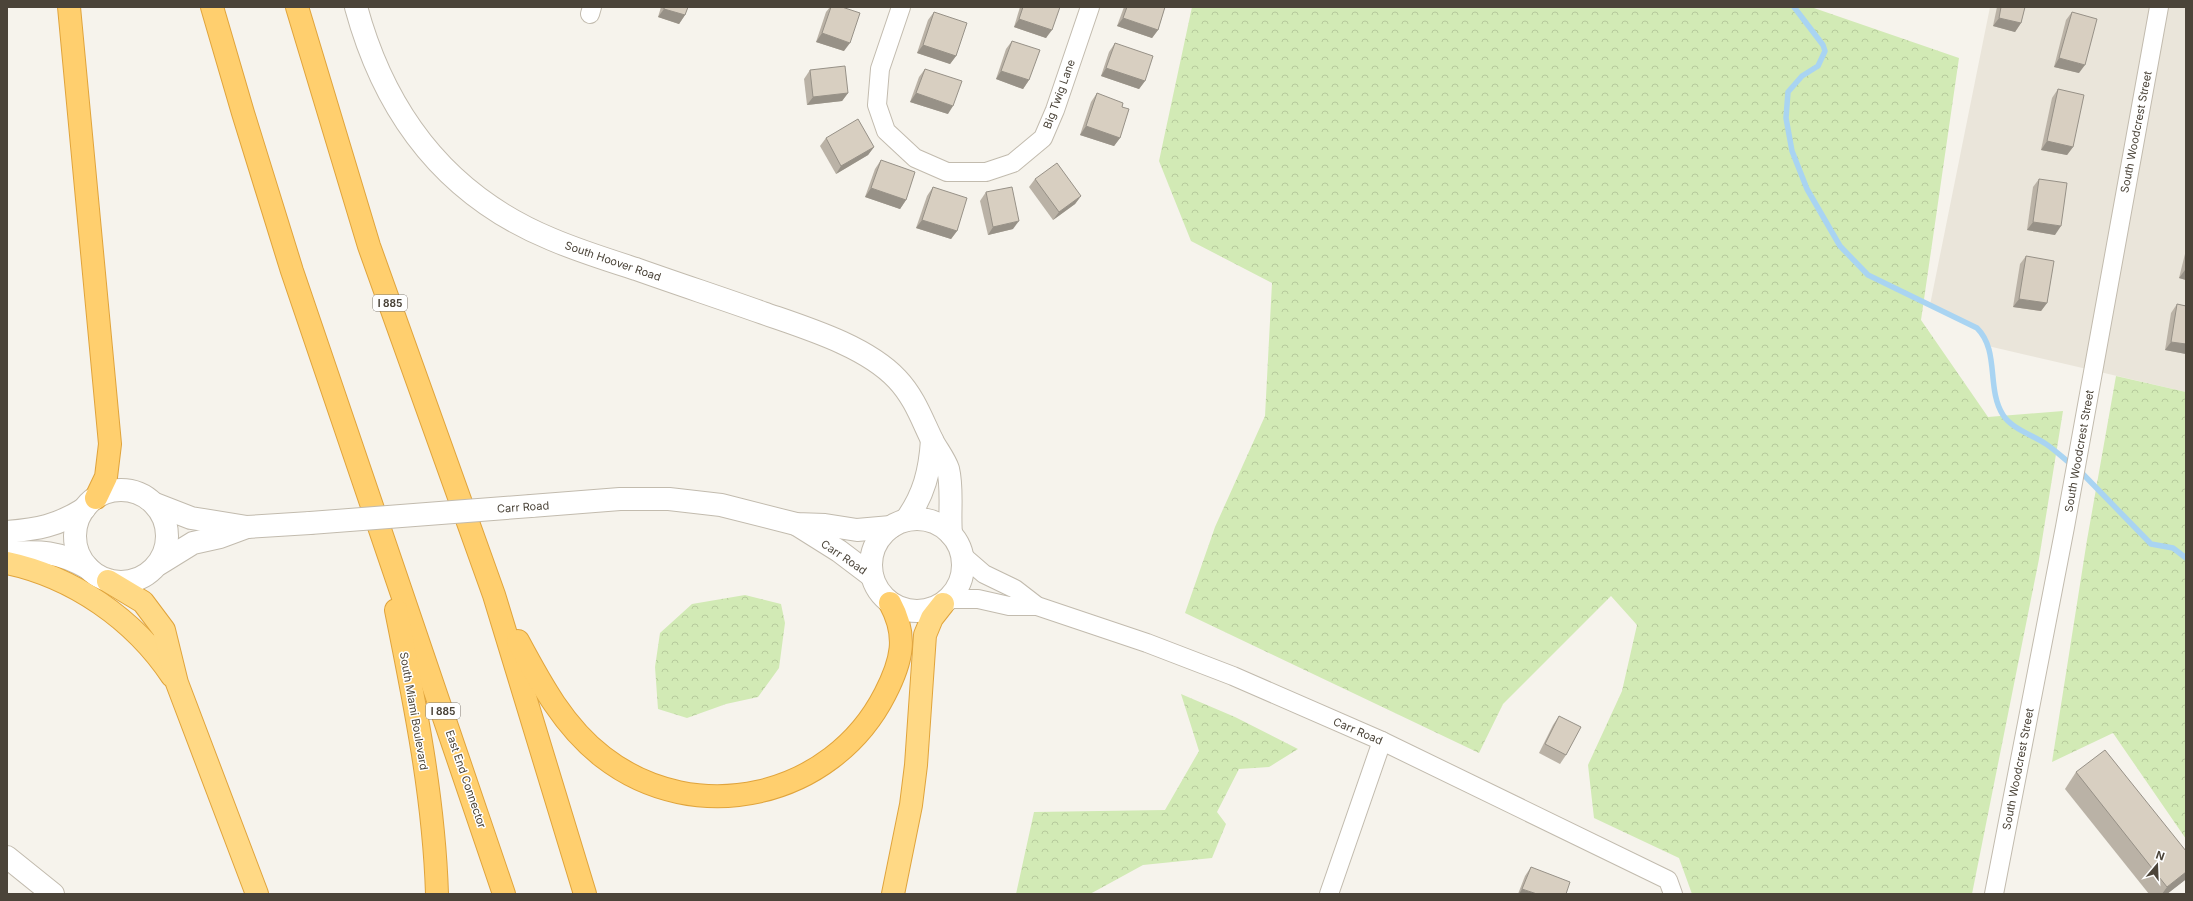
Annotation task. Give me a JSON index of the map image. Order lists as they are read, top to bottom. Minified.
{"streets":{"highway":["I 885","South Miami Boulevard","East End Connector"],"street":["Big Twig Lane","South Woodcrest Street","South Hoover Road","Carr Road"]},"crossings":[["South Hoover Road","Carr Road"],["I 885","South Miami Boulevard"],["I 885","East End Connector"],["South Miami Boulevard","East End Connector"]],"north":"top"}
